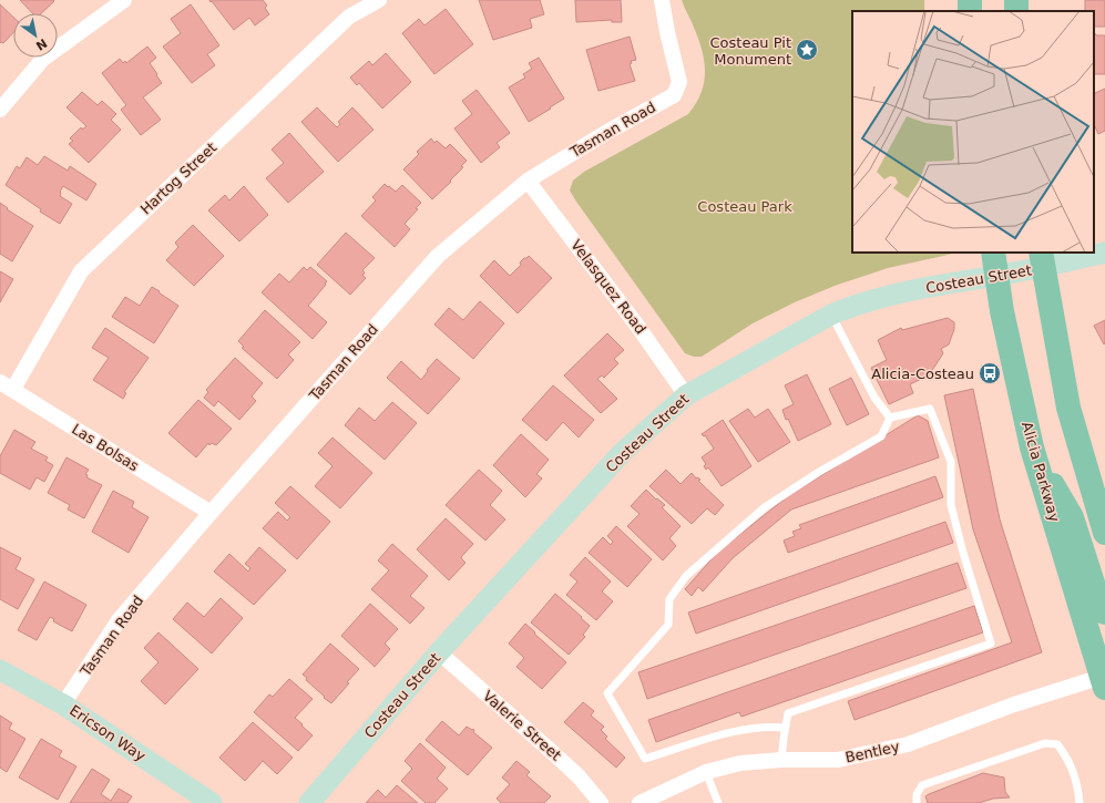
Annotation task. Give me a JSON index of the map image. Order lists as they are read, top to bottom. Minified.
{"streets":{"main road":["Alicia Parkway"],"street":["Tasman Road","Hartog Street","Costeau Street","Velasquez Road","Las Bolsas","Valerie Street","Ericson Way","Bentley"]},"crossings":[["Tasman Road","Velasquez Road"],["Tasman Road","Las Bolsas"],["Tasman Road","Ericson Way"],["Hartog Street","Las Bolsas"],["Costeau Street","Velasquez Road"],["Costeau Street","Alicia Parkway"],["Costeau Street","Valerie Street"],["Alicia Parkway","Bentley"]],"parks":["Costeau Park"],"places":{"place":["Costeau Pit Monument"],"bus stop":["Alicia-Costeau"]},"north":"bottom right"}
